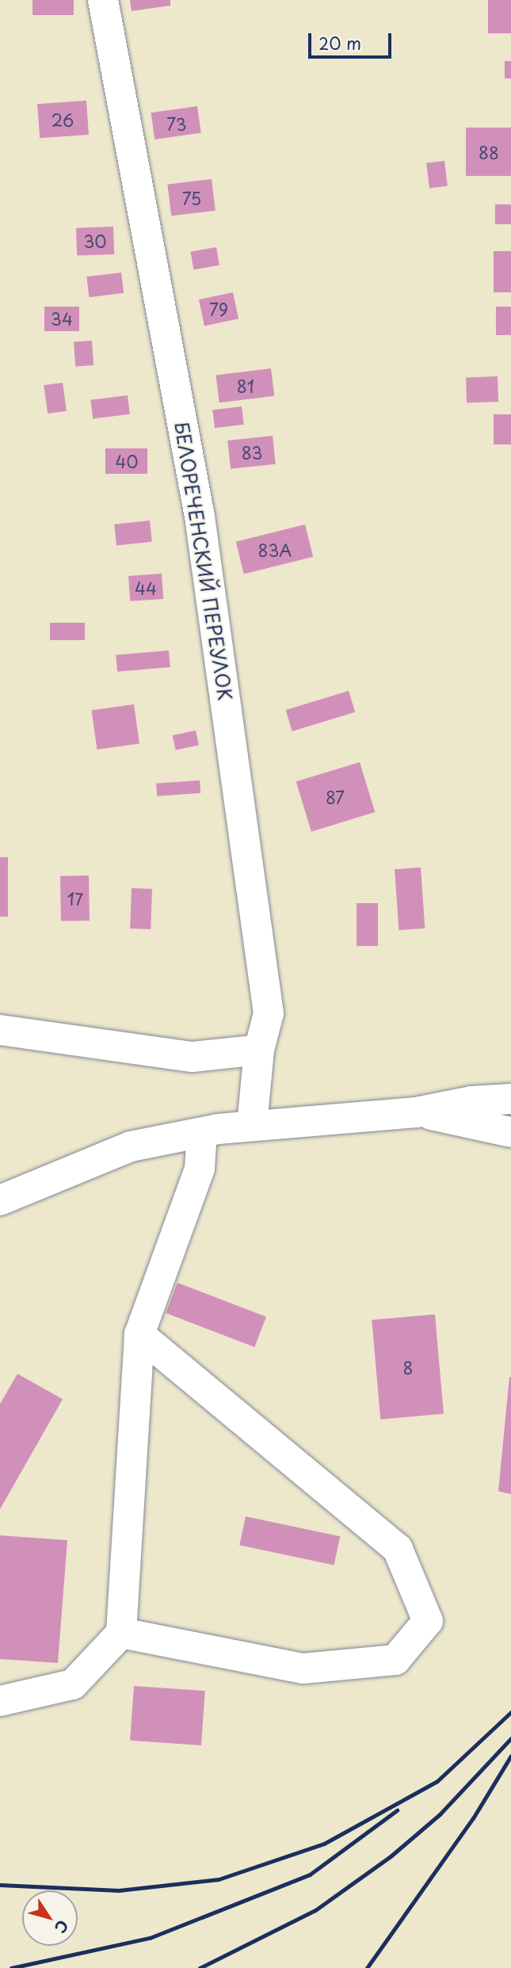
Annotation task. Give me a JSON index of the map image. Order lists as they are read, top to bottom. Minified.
{"streets":{"street":["БЕЛОРЕЧЕНСКИЙ ПЕРЕУЛОК"]},"house_numbers":["26","73","88","75","30","79","34","81","83","40","83А","44","87","17","8"],"scale_bar":"20 m","north":"bottom right"}
